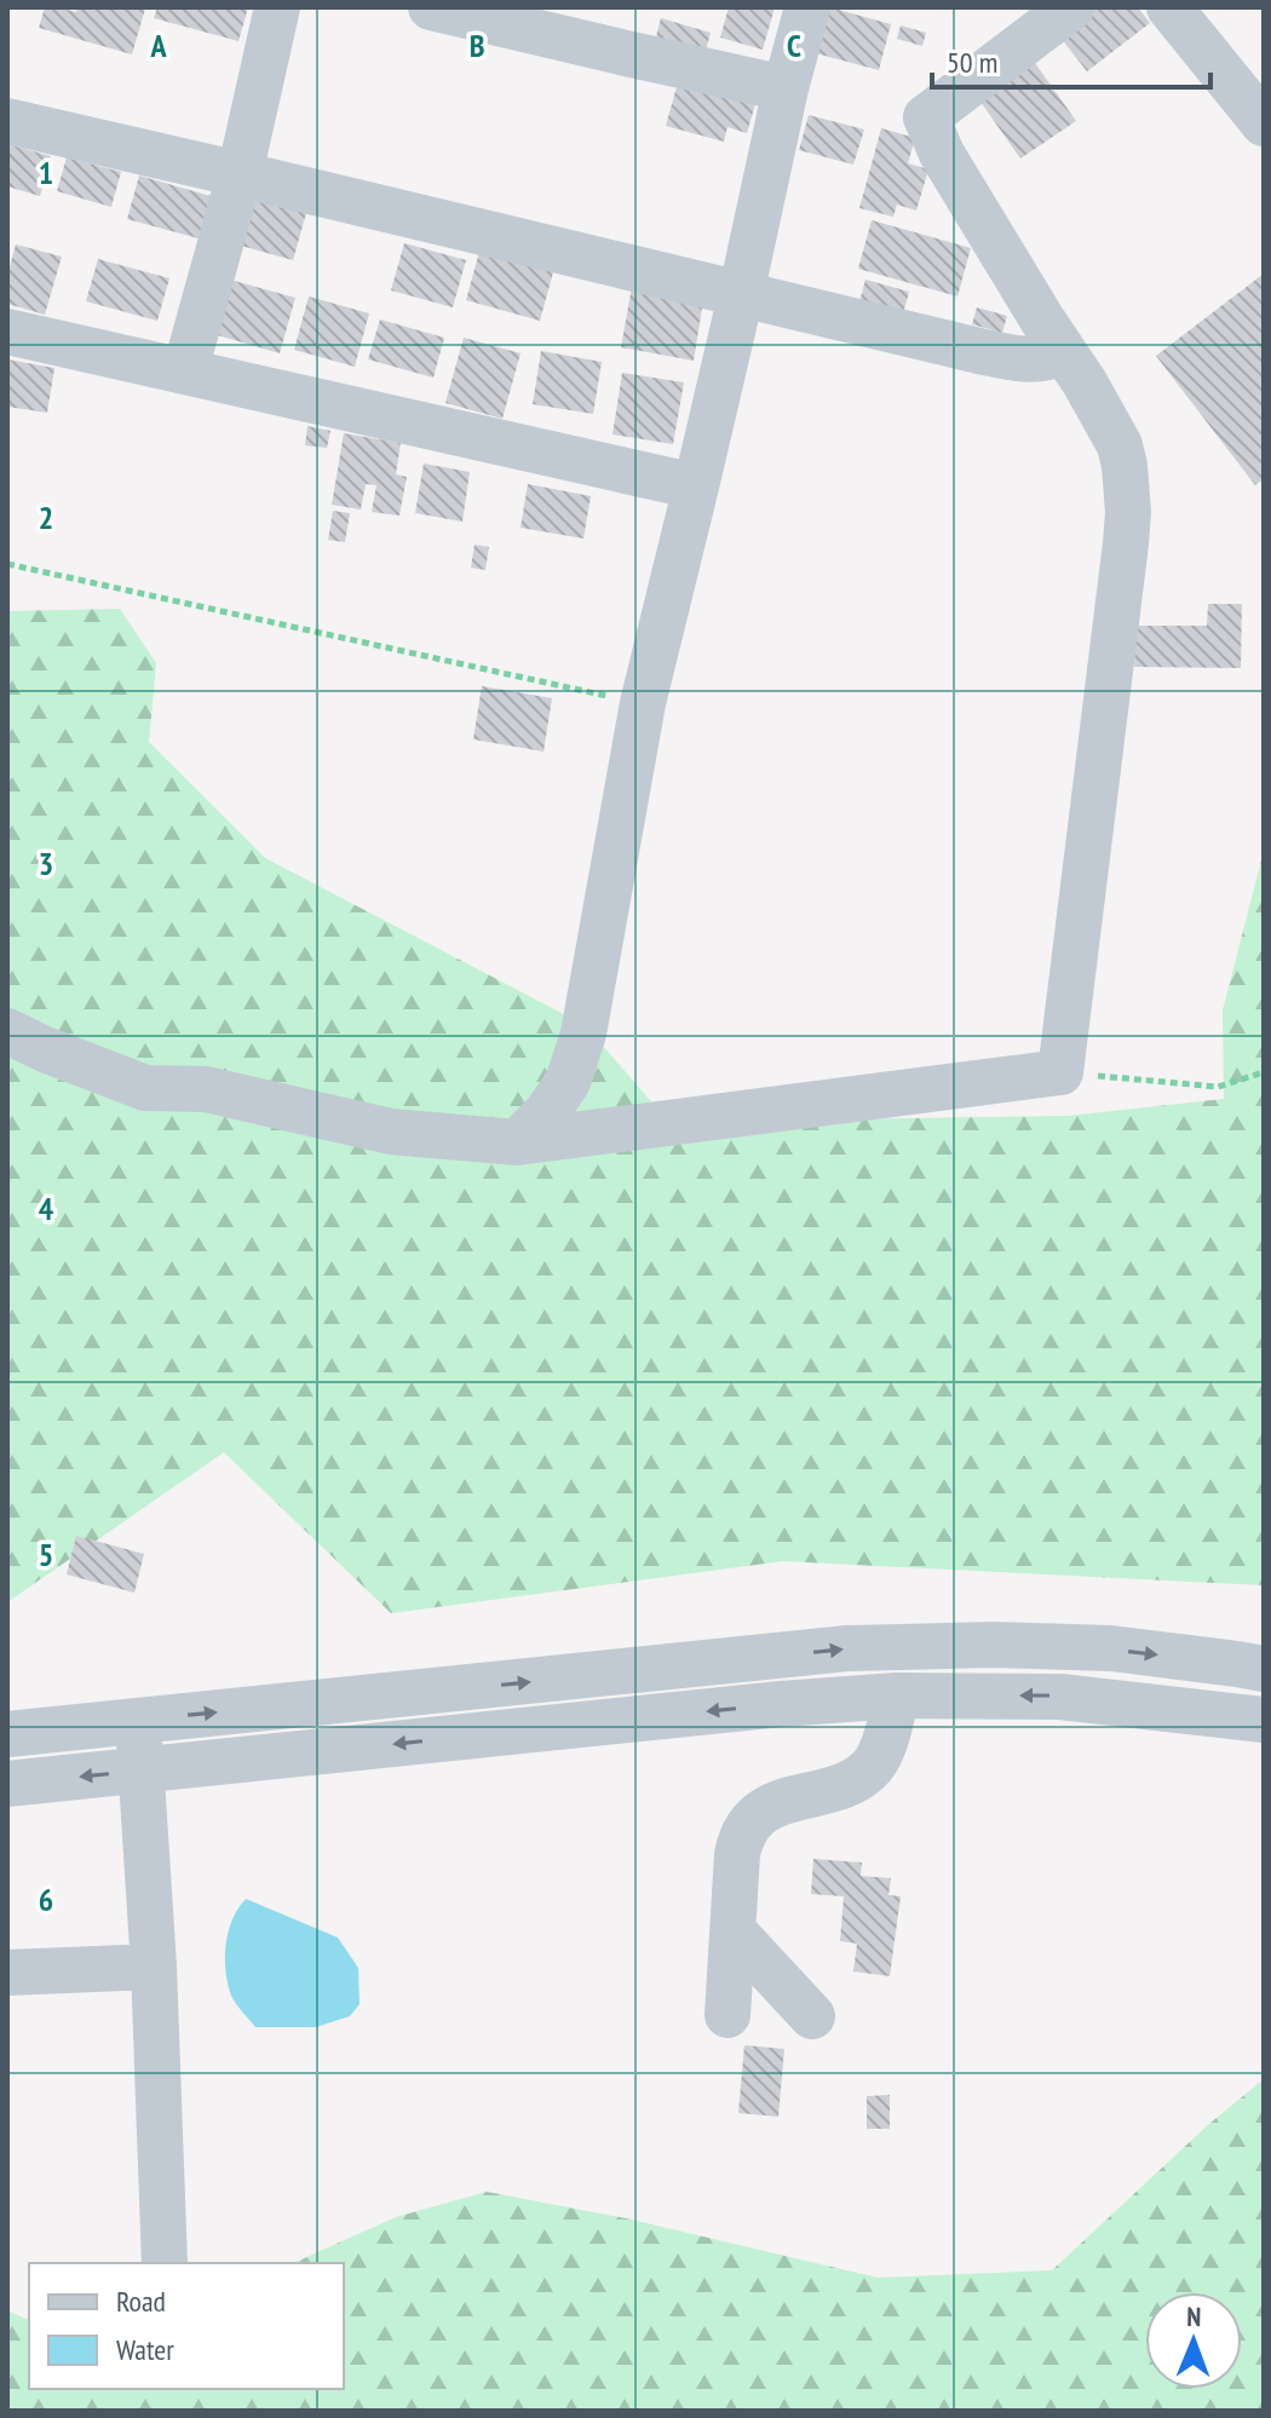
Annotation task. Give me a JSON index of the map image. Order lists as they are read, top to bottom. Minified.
{"legend":["Road","Water"],"scale_bar":"50 m","north":"top","grid":{"columns":["A","B","C"],"rows":["1","2","3","4","5","6"]}}
